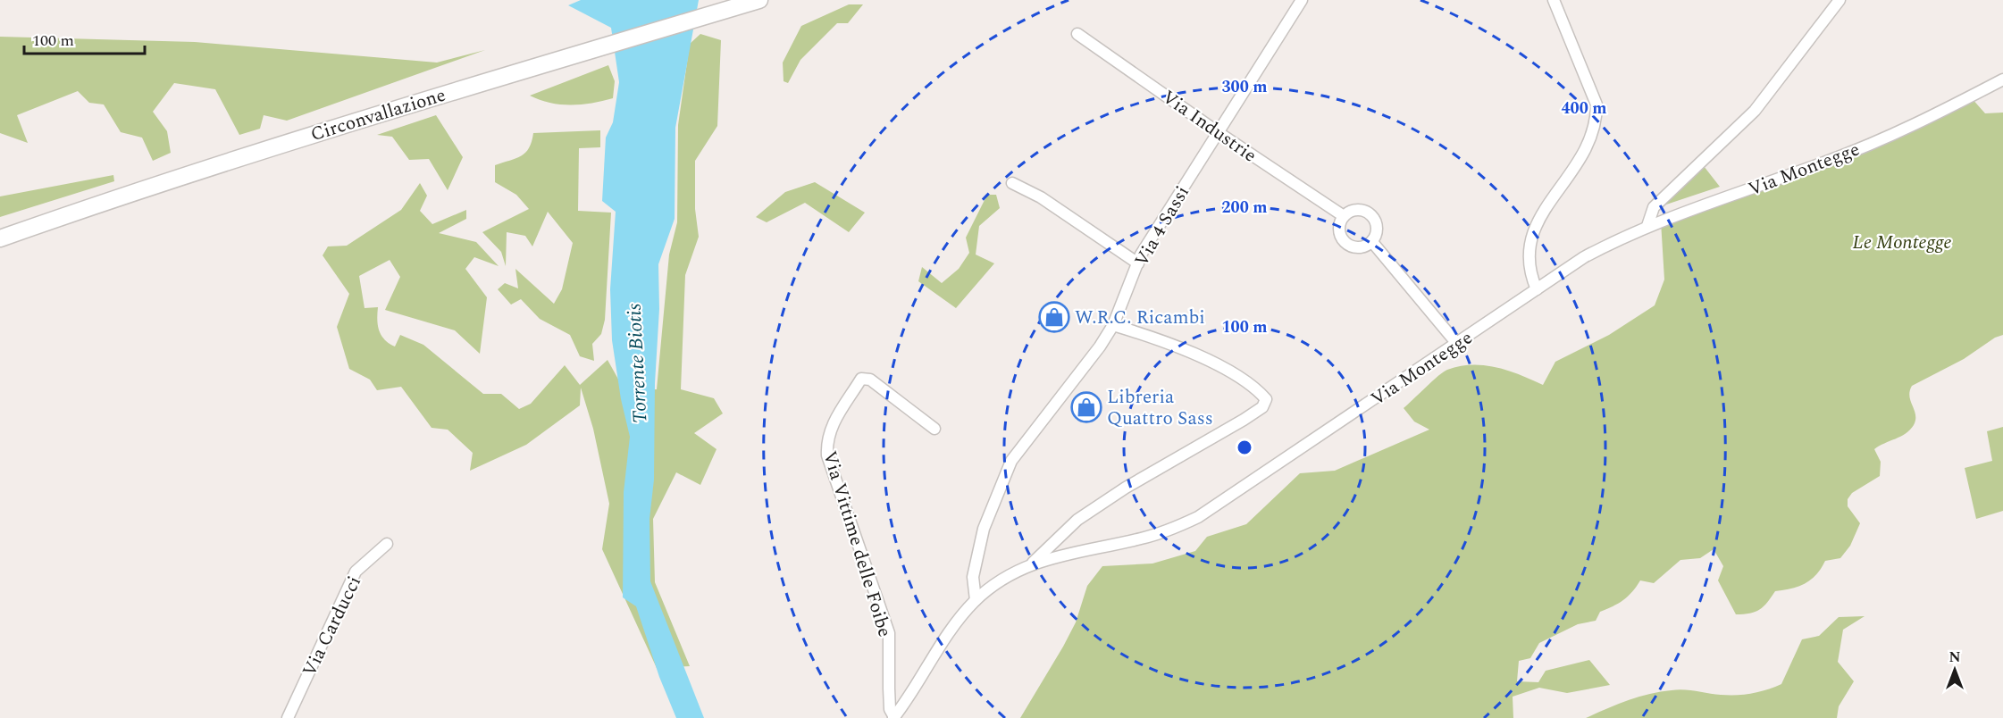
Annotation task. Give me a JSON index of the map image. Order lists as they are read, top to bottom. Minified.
{"streets":{"highway":["Circonvallazione"],"street":["Via Industrie","Via Montegge","Via 4 Sassi","Via Vittime delle Foibe","Via Carducci"]},"crossings":[["Via Industrie","Via 4 Sassi"],["Via Montegge","Via 4 Sassi"],["Via Montegge","Via Vittime delle Foibe"]],"water":["Torrente Biotis"],"parks":["Le Montegge"],"places":{"shop":["W.R.C. Ricambi","Libreria Quattro Sass"]},"scale_bar":"100 m","north":"top","rings":["300 m","400 m","200 m","100 m"]}
